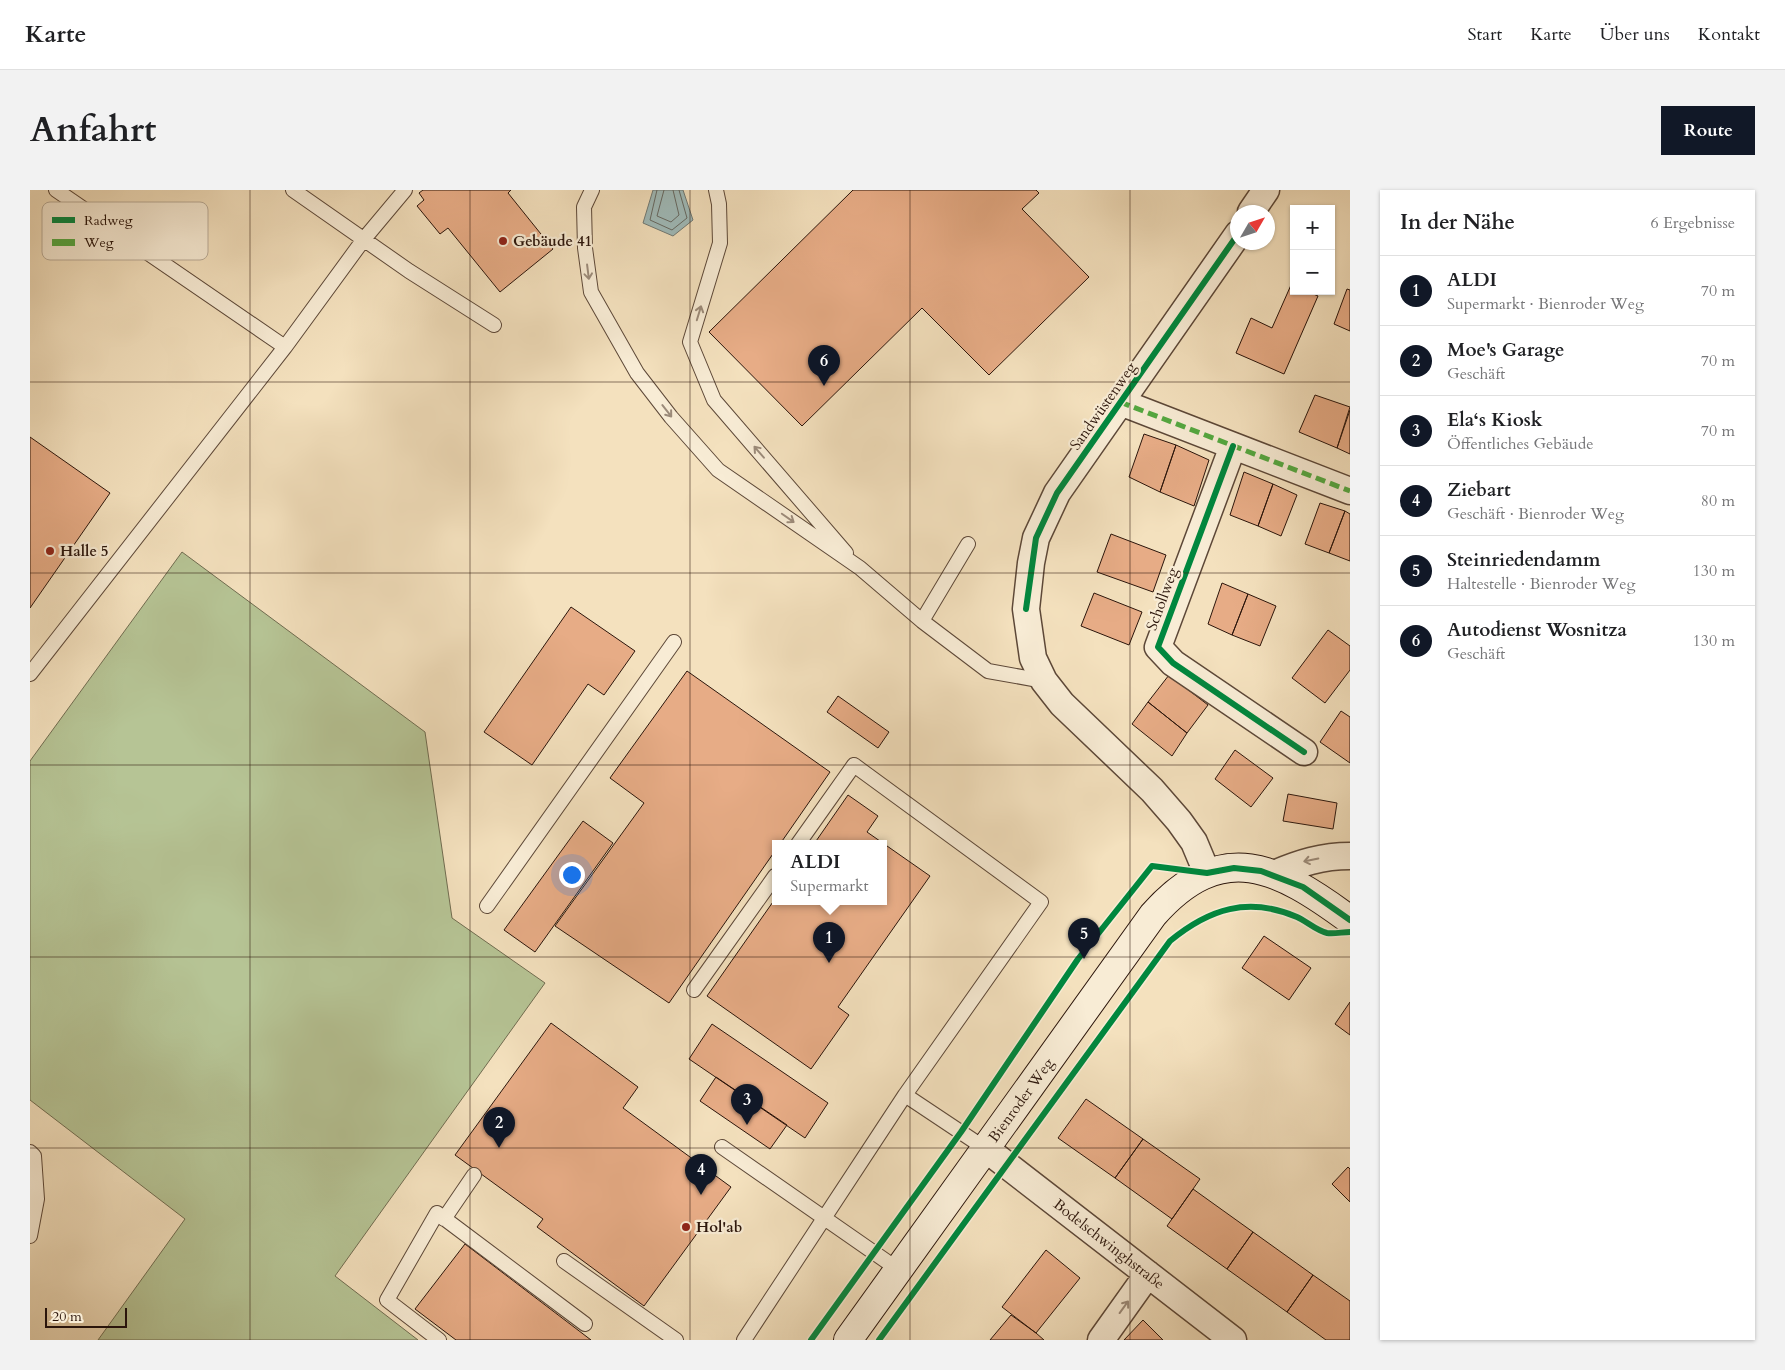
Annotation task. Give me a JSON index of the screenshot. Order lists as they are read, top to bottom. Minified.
{"streets":{"main road":["Bienroder Weg"],"street":["Sandwüstenweg","Schollweg","Bodelschwinghstraße"]},"crossings":[["Sandwüstenweg","Bienroder Weg"],["Bienroder Weg","Bodelschwinghstraße"]],"places":["Gebäude 41","Halle 5","Hol'ab"],"legend":["Radweg","Weg"],"scale_bar":"20 m","north":"top right","page":{"header":"Karte","nav":["Start","Karte","Über uns","Kontakt"],"title":"Anfahrt","buttons":"Route","heading":["In der Nähe","6 Ergebnisse"],"map_buttons":["+","−"],"list":[{"mark":"1","name":"ALDI","note":"Supermarkt · Bienroder Weg","value":"70 m"},{"mark":"2","name":"Moe's Garage","note":"Geschäft","value":"70 m"},{"mark":"3","name":"Ela‘s Kiosk","note":"Öffentliches Gebäude","value":"70 m"},{"mark":"4","name":"Ziebart","note":"Geschäft · Bienroder Weg","value":"80 m"},{"mark":"5","name":"Steinriedendamm","note":"Haltestelle · Bienroder Weg","value":"130 m"},{"mark":"6","name":"Autodienst Wosnitza","note":"Geschäft","value":"130 m"}],"pins":["6","5","1","3","2","4"],"popup":["ALDI","Supermarkt"],"scale":"20 m"}}
